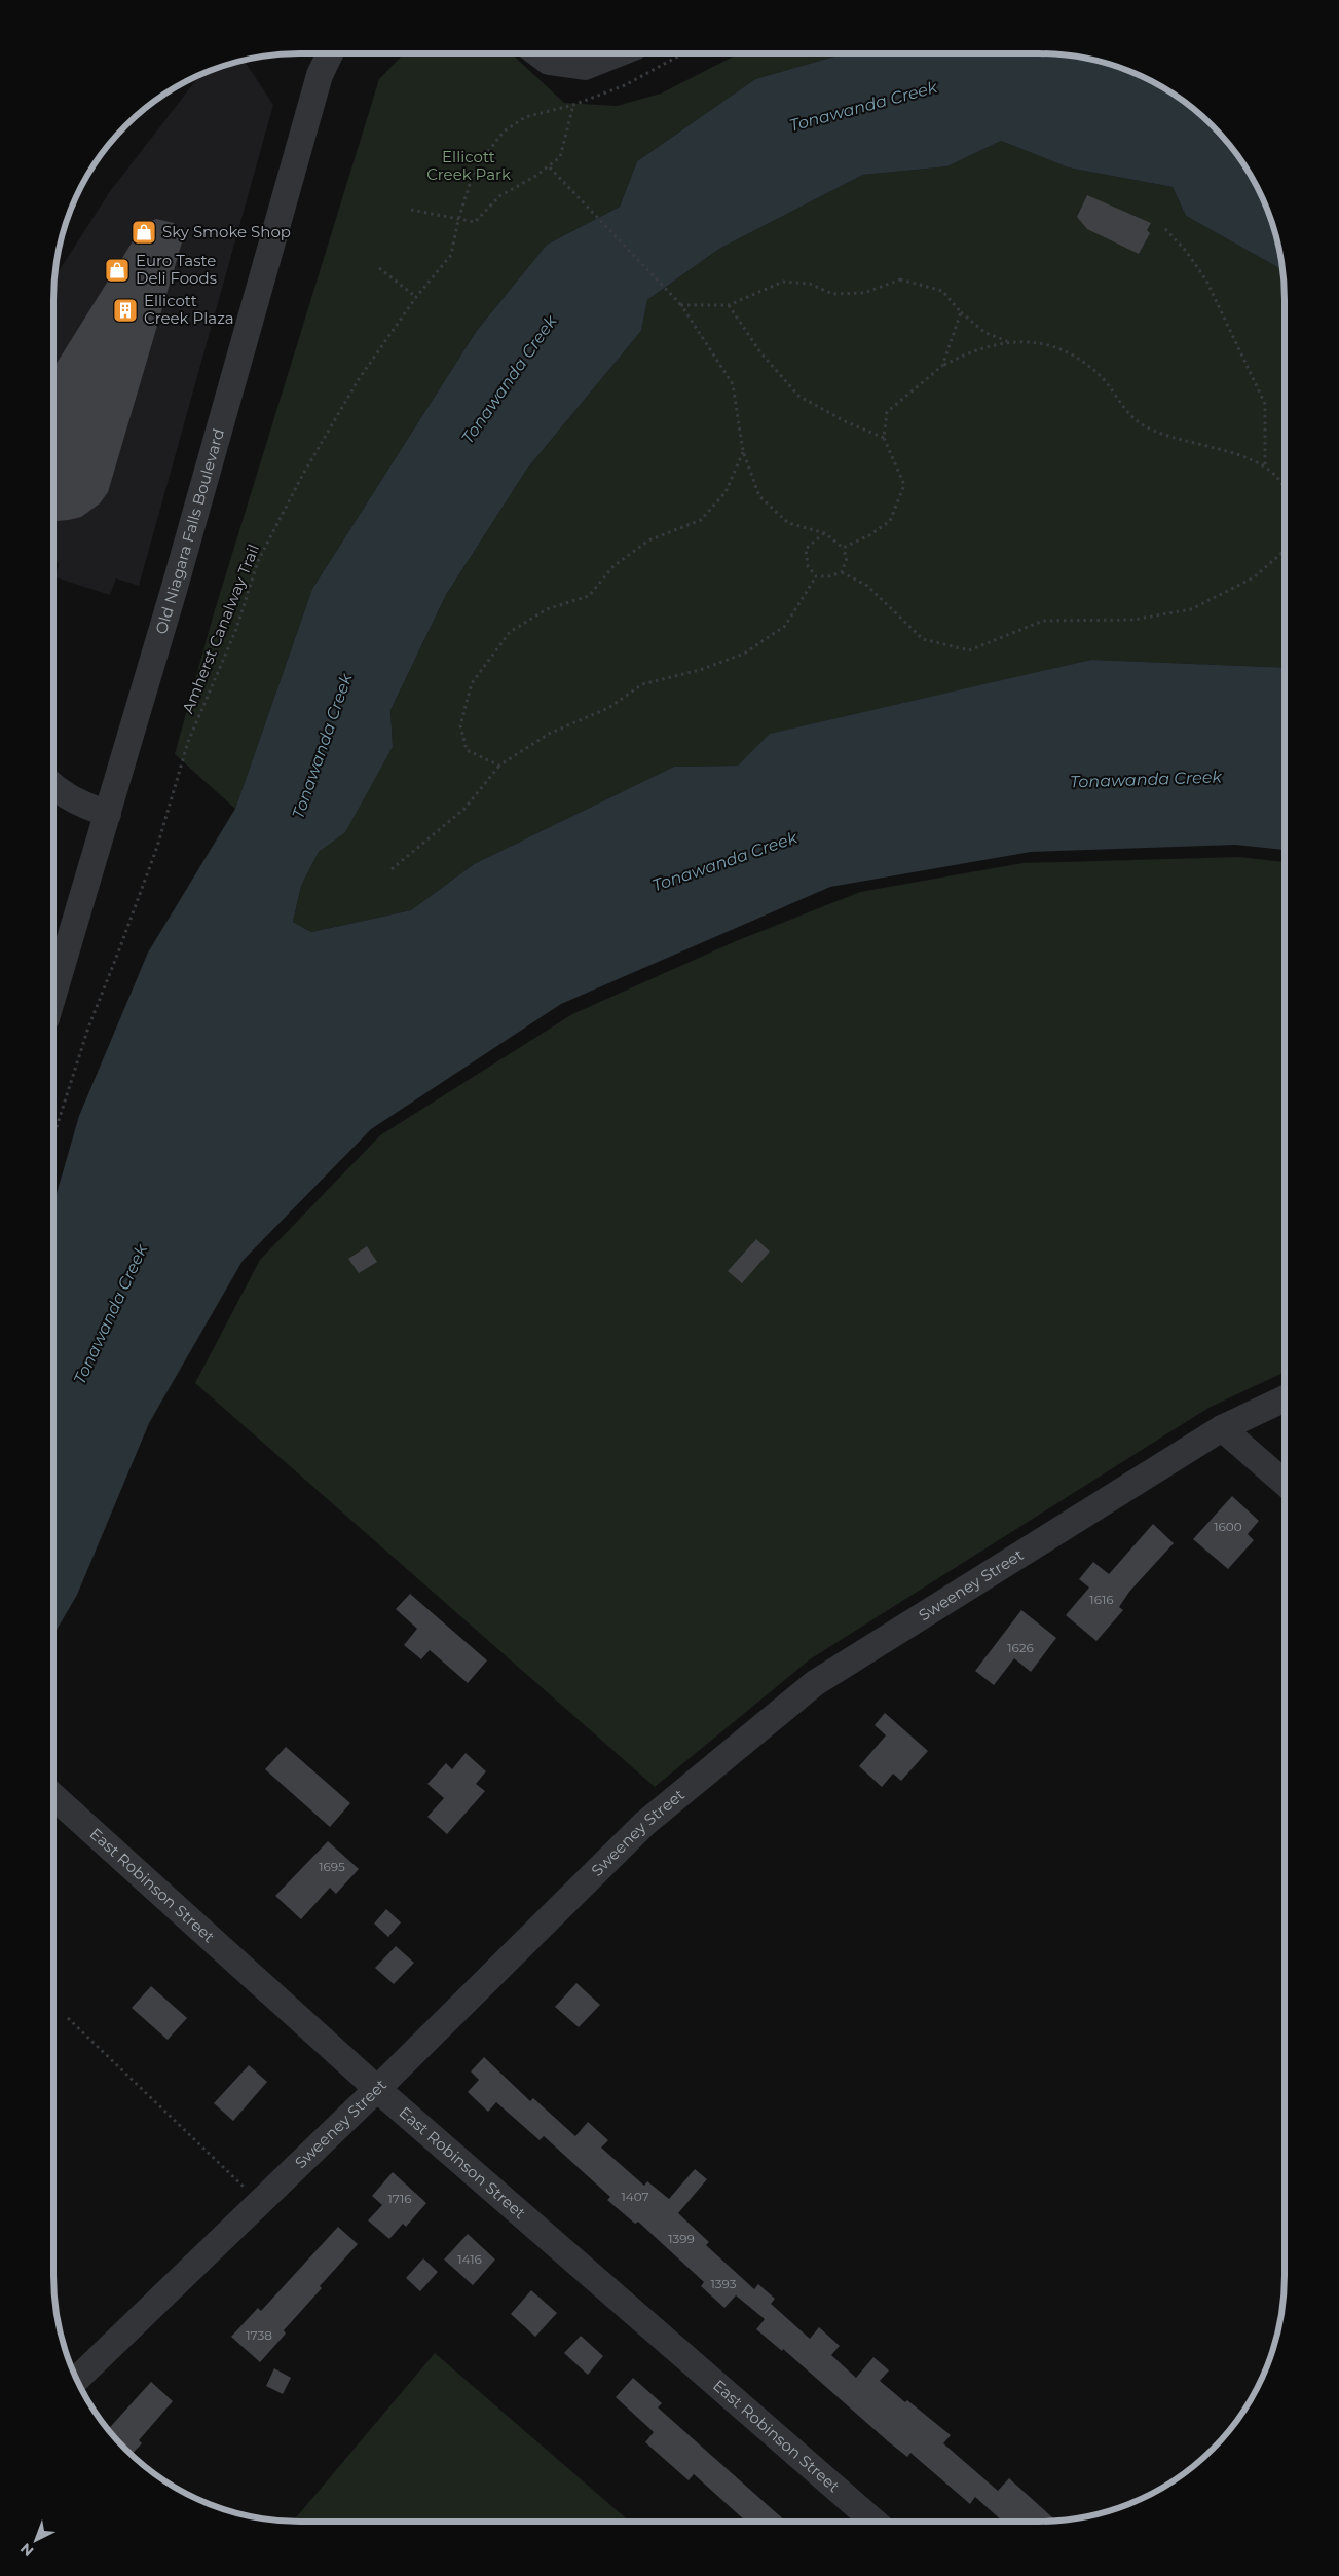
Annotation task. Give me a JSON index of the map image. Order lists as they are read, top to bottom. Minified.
{"streets":{"street":["Old Niagara Falls Boulevard","Sweeney Street","East Robinson Street"],"path":["Amherst Canalway Trail"]},"crossings":[["Sweeney Street","East Robinson Street"]],"water":["Tonawanda Creek"],"parks":["Ellicott Creek Park"],"places":{"shop":["Sky Smoke Shop","Euro Taste Deli Foods"],"building":["Ellicott Creek Plaza"]},"house_numbers":["1600","1616","1626","1695","1407","1716","1399","1416","1393","1738"],"north":"bottom left"}
